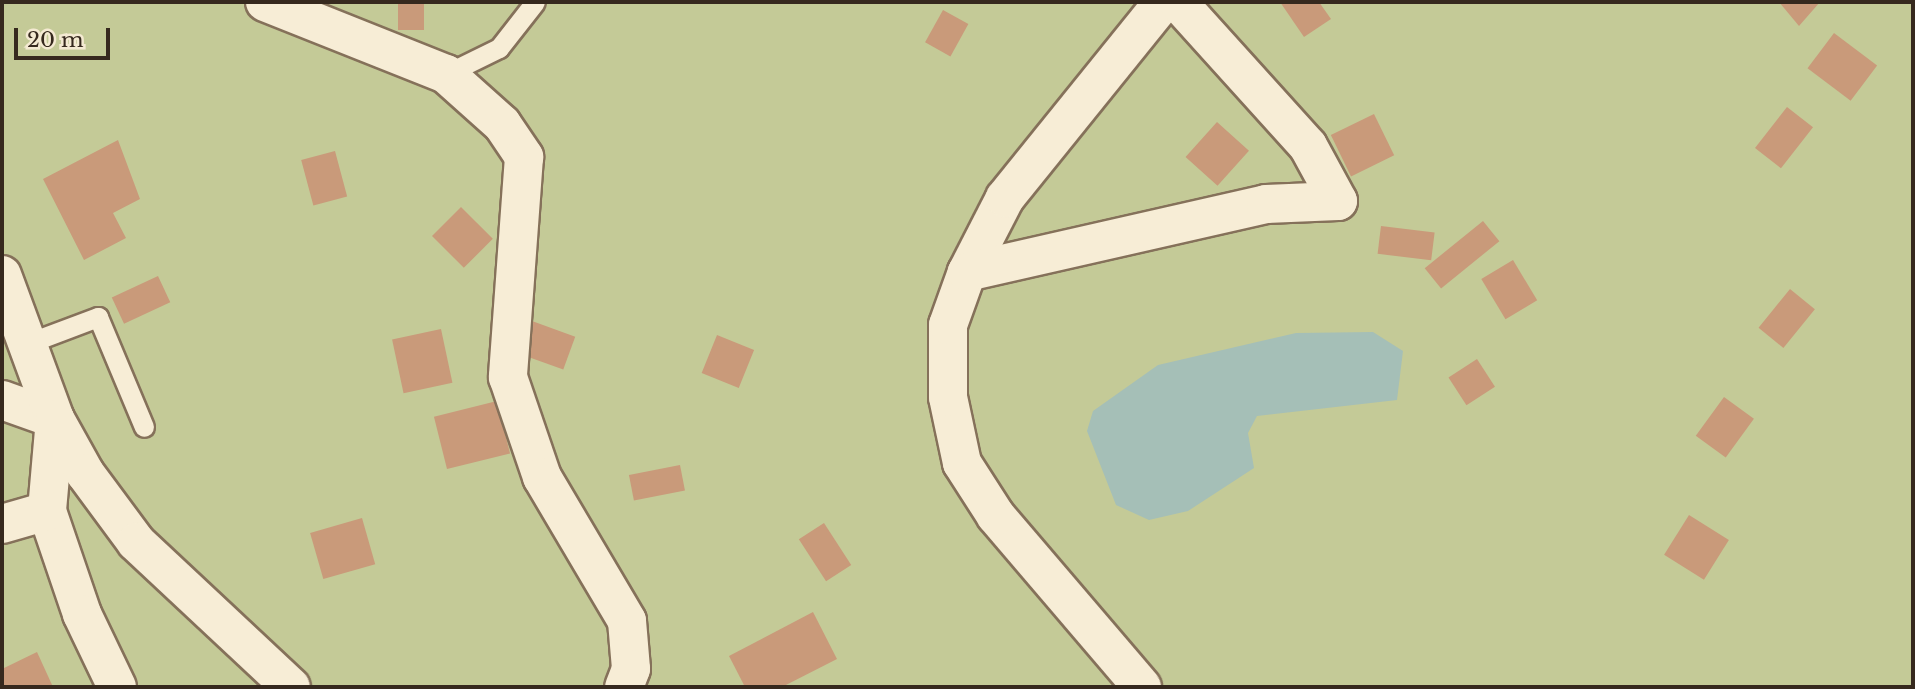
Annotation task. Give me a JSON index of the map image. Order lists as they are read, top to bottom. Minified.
{"scale_bar":"20 m"}
